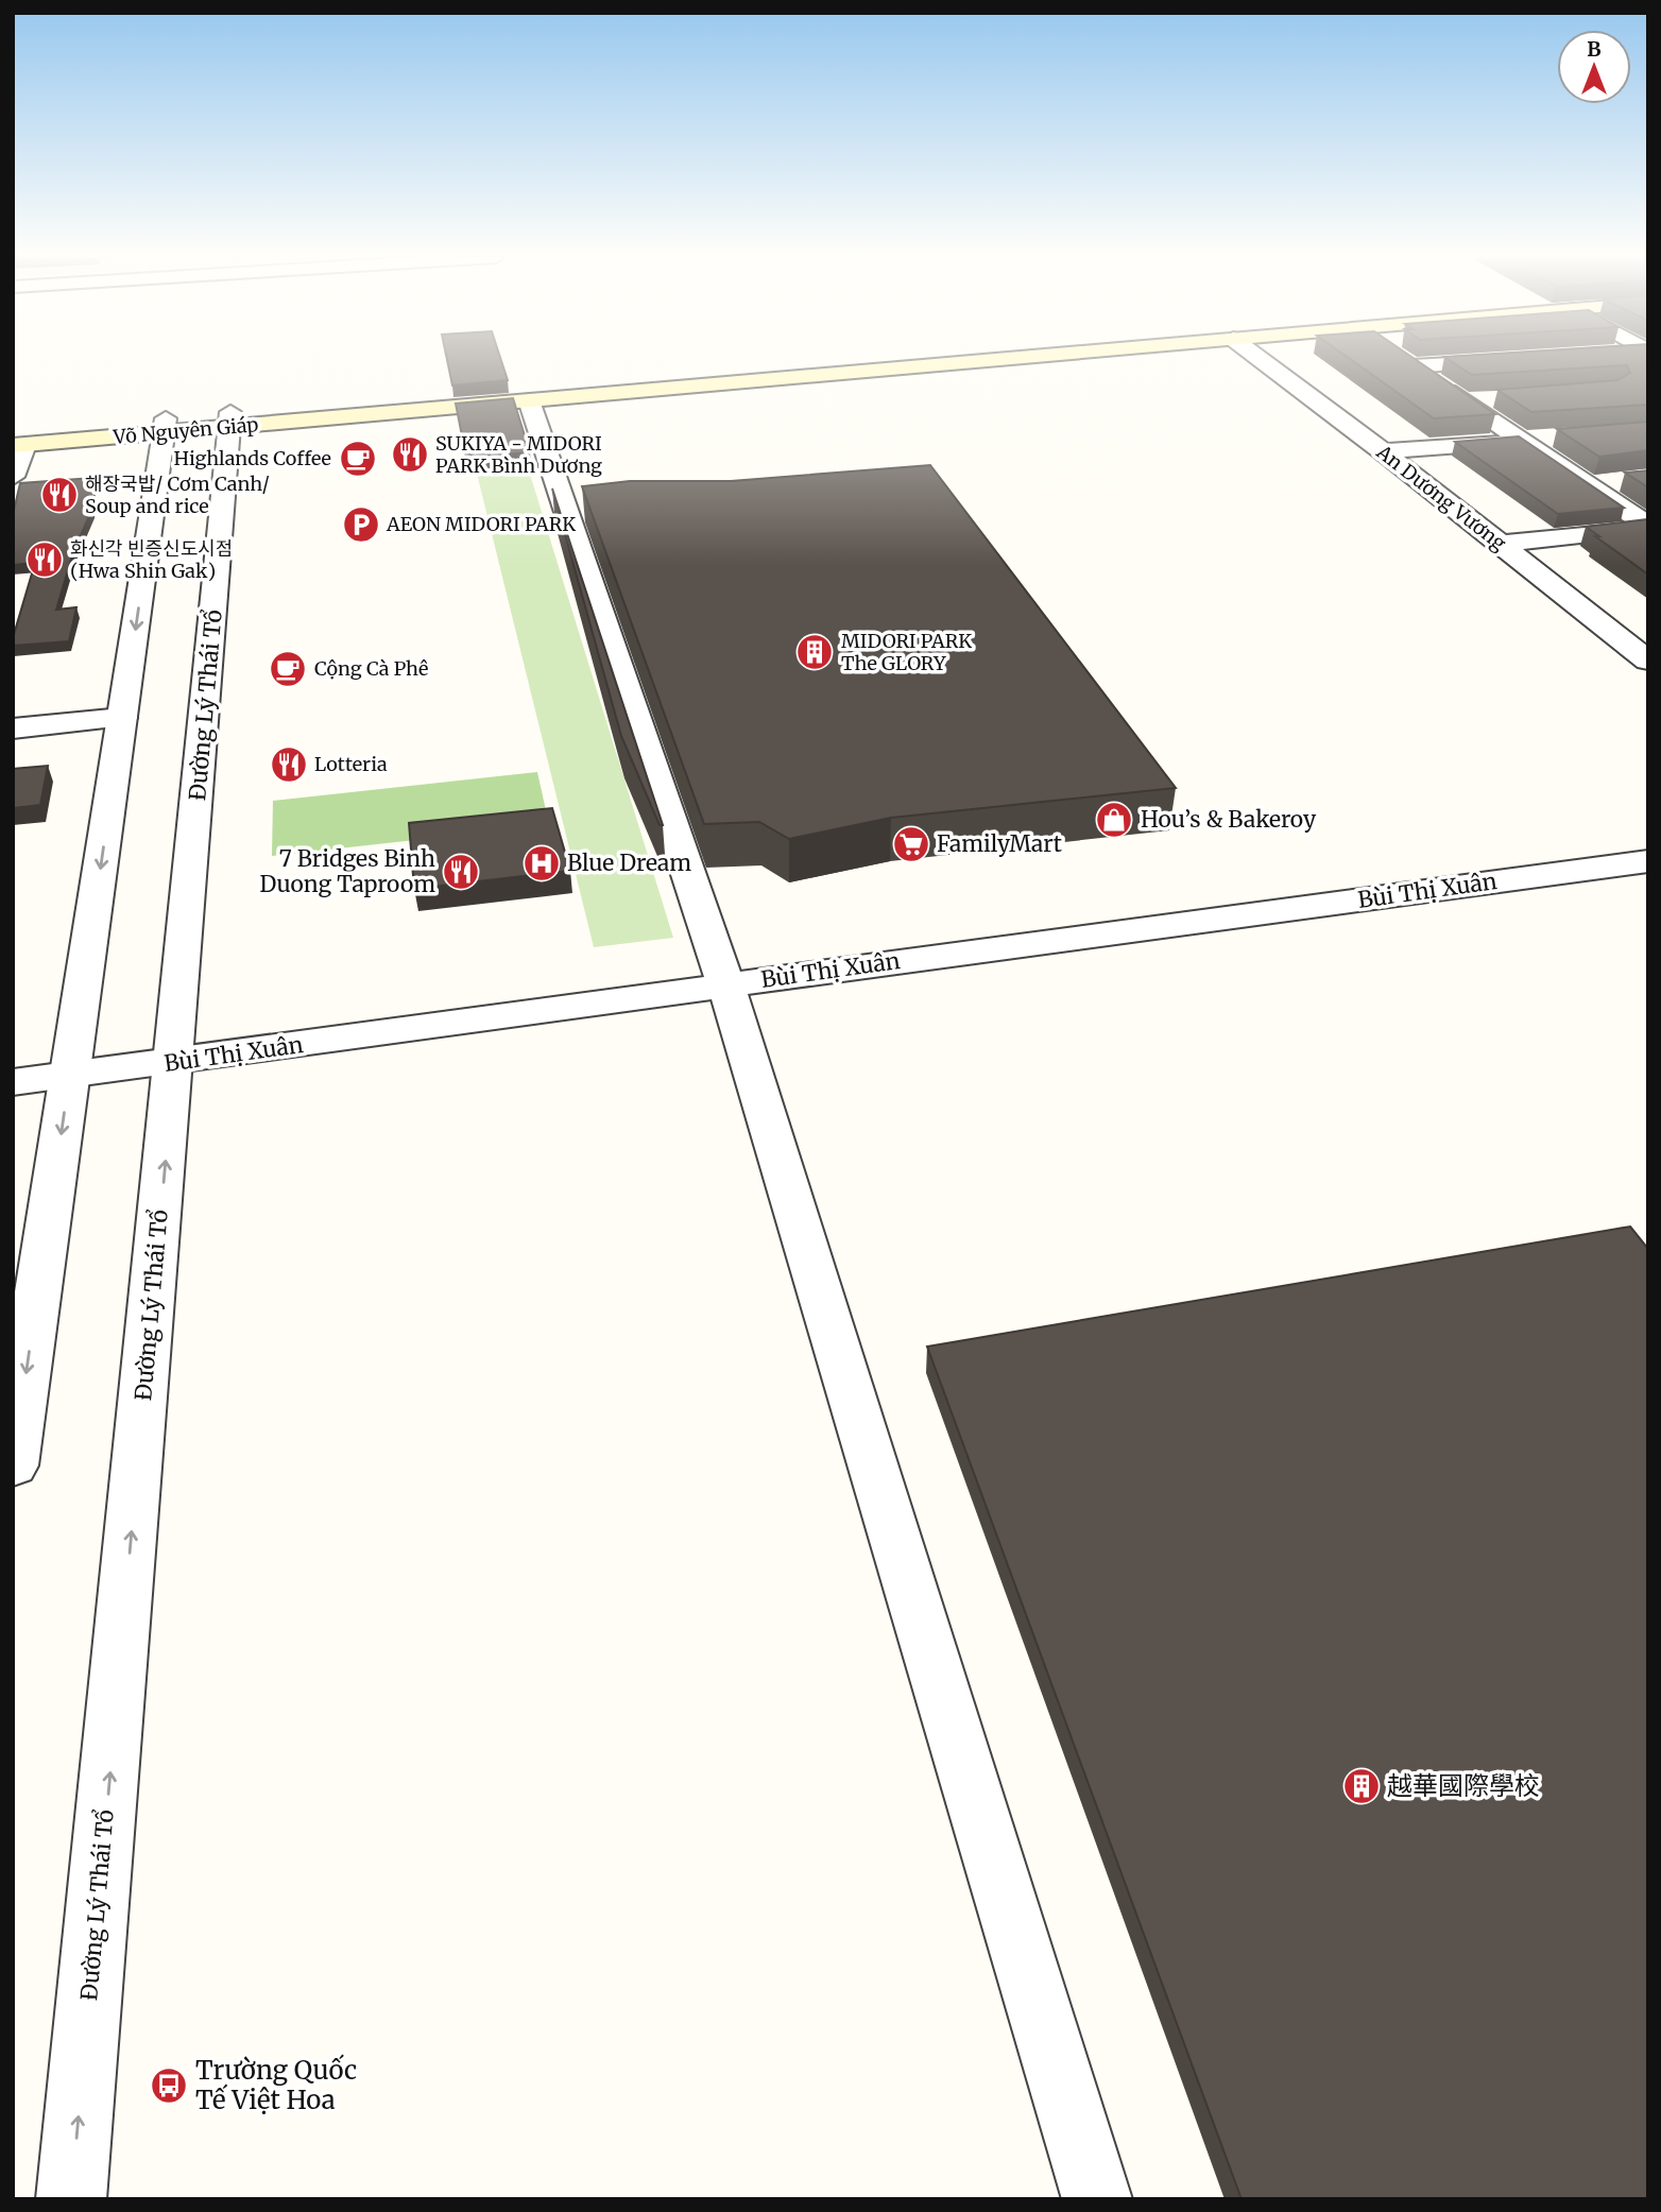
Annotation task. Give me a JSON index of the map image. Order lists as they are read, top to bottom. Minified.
{"streets":{"main road":["Võ Nguyên Giáp"],"street":["An Dương Vương","Đường Lý Thái Tổ","Bùi Thị Xuân"]},"crossings":[["Võ Nguyên Giáp","Đường Lý Thái Tổ"],["Đường Lý Thái Tổ","Bùi Thị Xuân"]],"places":{"restaurant":["SUKIYA - MIDORI PARK Bình Dương","해장국밥/ Cơm Canh/ Soup and rice","화신각 빈증신도시점 (Hwa Shin Gak)","Lotteria","7 Bridges Binh Duong Taproom"],"cafe":["Highlands Coffee","Cộng Cà Phê"],"parking":["AEON MIDORI PARK"],"building":["MIDORI PARK The GLORY","越華國際學校"],"shop":["Hou’s & Bakeroy"],"supermarket":["FamilyMart"],"hospital":["Blue Dream"],"bus stop":["Trường Quốc Tế Việt Hoa"]},"north":"top"}
